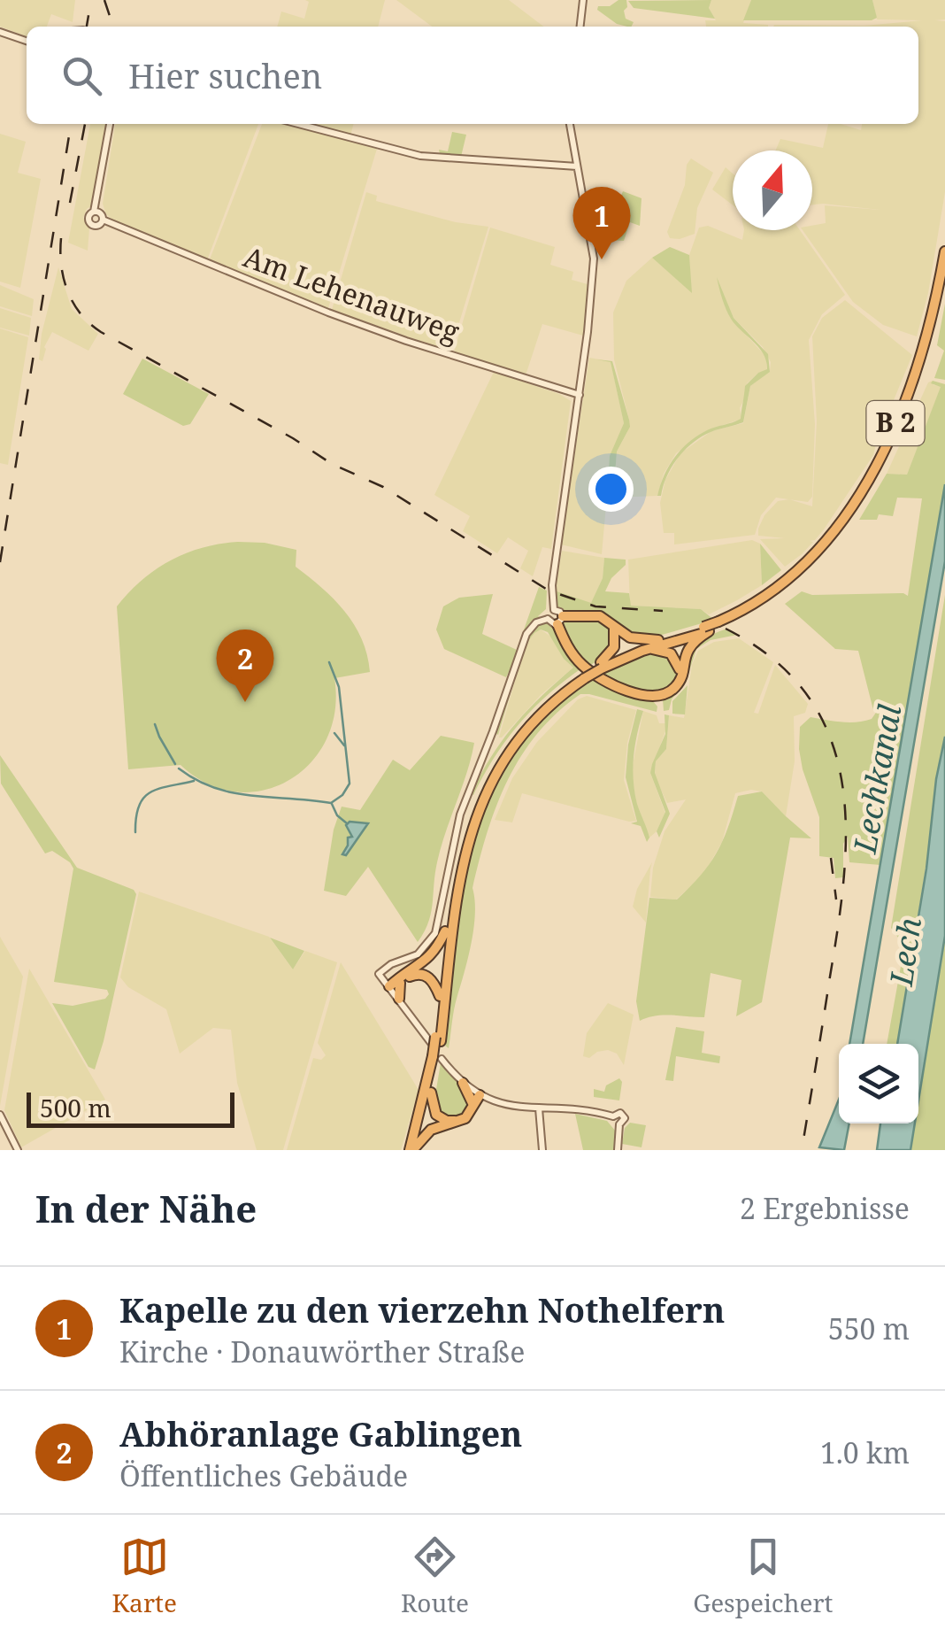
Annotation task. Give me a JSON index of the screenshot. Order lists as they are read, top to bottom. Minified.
{"streets":{"highway":["B 2"],"street":["Am Lehenauweg"]},"water":["Lechkanal","Lech"],"scale_bar":"500 m","north":"top","page":{"search":"Hier suchen","pins":["1","2"],"scale":"500 m","heading":["In der Nähe","2 Ergebnisse"],"list":[{"mark":"1","name":"Kapelle zu den vierzehn Nothelfern","note":"Kirche · Donauwörther Straße","value":"550 m"},{"mark":"2","name":"Abhöranlage Gablingen","note":"Öffentliches Gebäude","value":"1.0 km"}],"nav":["Karte","Route","Gespeichert"]}}
